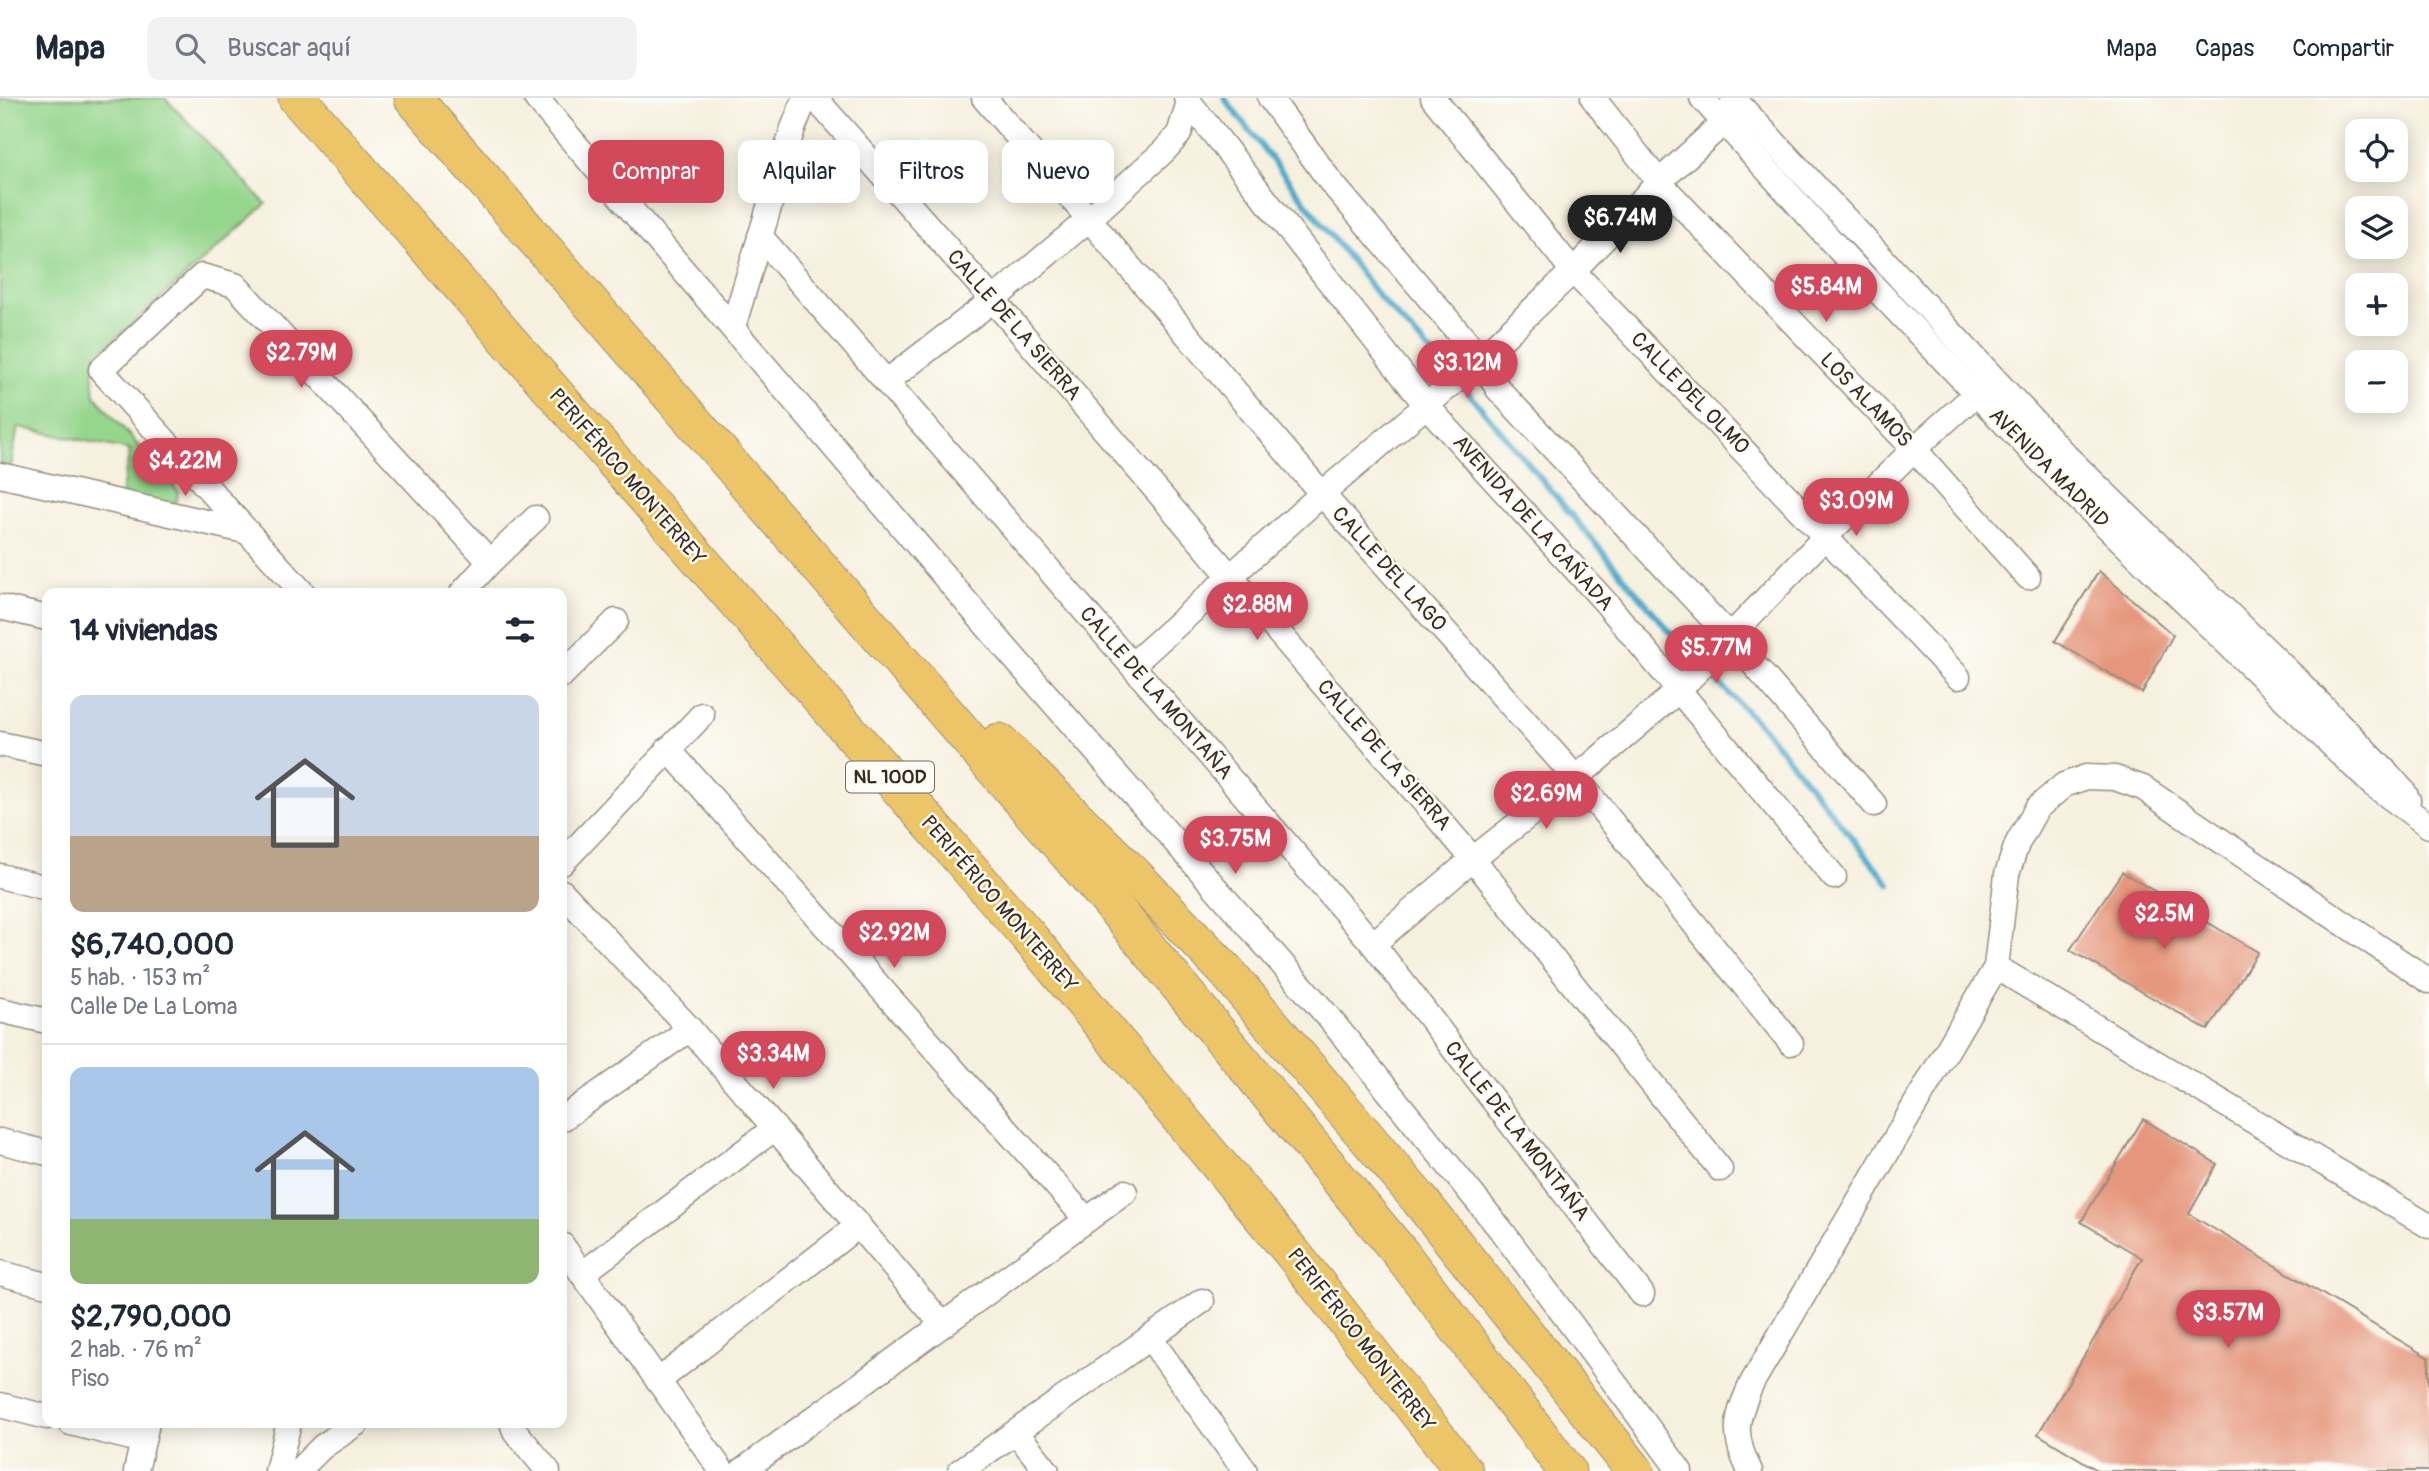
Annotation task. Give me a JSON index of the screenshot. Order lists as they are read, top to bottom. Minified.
{"streets":{"highway":["PERIFÉRICO MONTERREY","NL 100D"],"street":["CALLE DE LA SIERRA","CALLE DEL OLMO","LOS ALAMOS","AVENIDA MADRID","AVENIDA DE LA CAÑADA","CALLE DEL LAGO","CALLE DE LA MONTAÑA"]},"page":{"header":"Mapa","search":"Buscar aquí","nav":["Mapa","Capas","Compartir"],"map_buttons":["+","−"],"chip":["Comprar","Alquilar","Filtros","Nuevo"],"price":["$6.74M","$5.84M","$2.79M","$3.12M","$4.22M","$3.09M","$2.88M","$5.77M","$2.69M","$3.75M","$2.5M","$2.92M","$3.34M","$3.57M"],"heading":"14 viviendas","list":[{"name":"$6,740,000","note":"5 hab. · 153 m² · Calle De La Loma"},{"name":"$2,790,000","note":"2 hab. · 76 m² · Piso"}]}}
